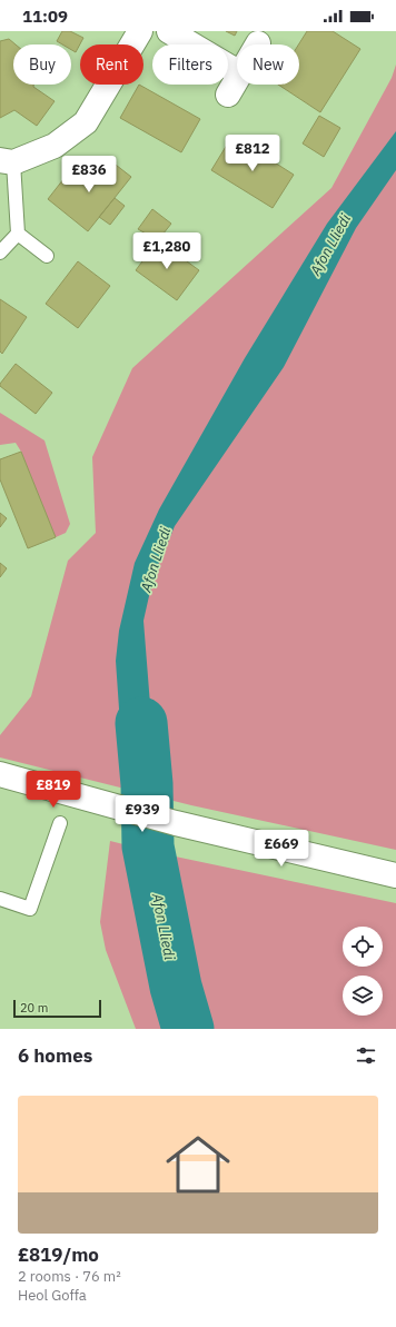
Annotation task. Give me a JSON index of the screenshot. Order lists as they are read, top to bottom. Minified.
{"water":["Afon Lliedi"],"scale_bar":"20 m","page":{"status":"11:09","chip":["Buy","Rent","Filters","New"],"price":["£812","£836","£1,280","£819","£939","£669"],"scale":"20 m","heading":"6 homes","list":[{"name":"£819/mo","note":"2 rooms · 76 m² · Heol Goffa"}]}}
